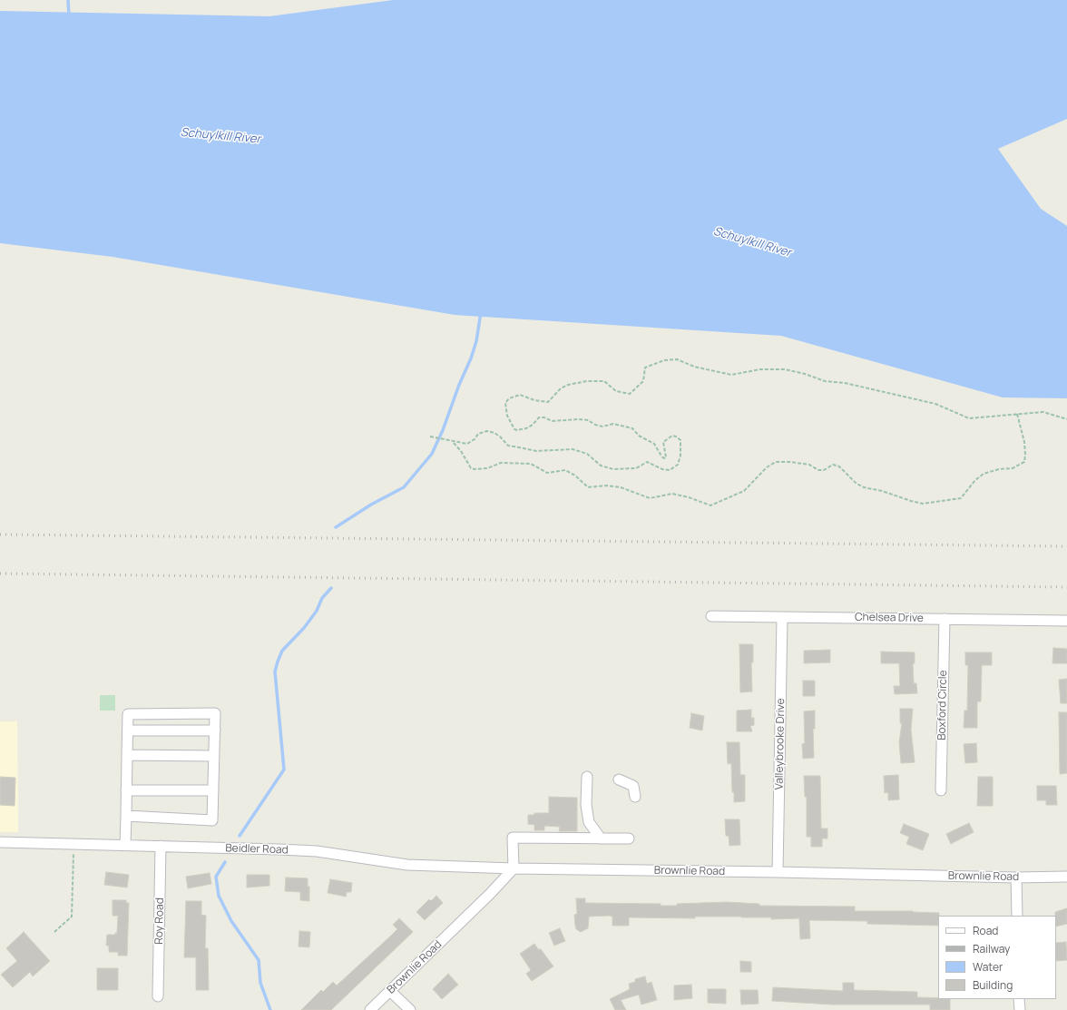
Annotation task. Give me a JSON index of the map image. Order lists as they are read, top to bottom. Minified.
{"streets":{"street":["Chelsea Drive","Boxford Circle","Valleybrooke Drive","Beidler Road","Brownlie Road","Roy Road"]},"crossings":[["Chelsea Drive","Boxford Circle"],["Chelsea Drive","Valleybrooke Drive"],["Valleybrooke Drive","Brownlie Road"],["Beidler Road","Brownlie Road"],["Beidler Road","Roy Road"]],"water":["Schuylkill River"],"legend":["Road","Railway","Water","Building"]}
